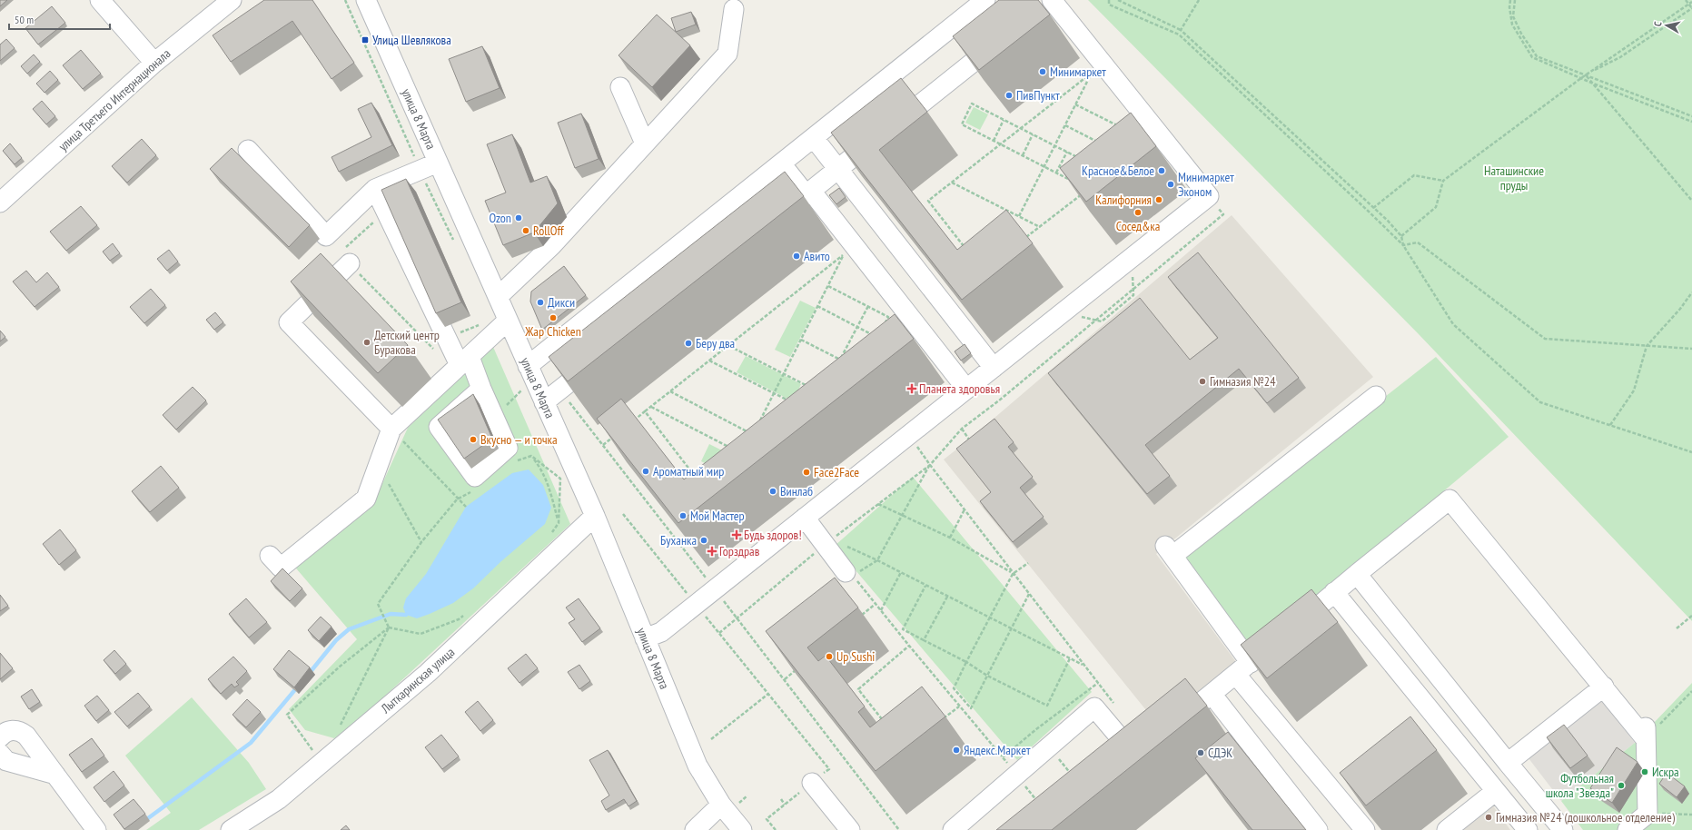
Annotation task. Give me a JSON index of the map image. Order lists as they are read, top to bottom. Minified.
{"streets":{"street":["улица Третьего Интернационала","улица 8 Марта","Лыткаринская улица"]},"crossings":[["улица 8 Марта","Лыткаринская улица"]],"parks":["Наташинские пруды"],"places":{"transit":["Улица Шевлякова"],"other":["Минимаркет","ПивПункт","Красное&Белое","Минимаркет Эконом","Калифорния","Сосед&ка","Ozon","RollOff","Авито","Дикси","Жар Chicken","Детский центр Буракова","Беру два","Гимназия №24","Вкусно — и точка","Ароматный мир","Face2Face","Винлаб","Мой Мастер","Буханка","Up Sushi","Яндекс.Маркет","СДЭК","Искра","Футбольная школа \"Звезда\"","Гимназия №24 (дошкольное отделение)"],"health":["Планета здоровья","Будь здоров!","Горздрав"]},"scale_bar":"50 m","north":"left"}
